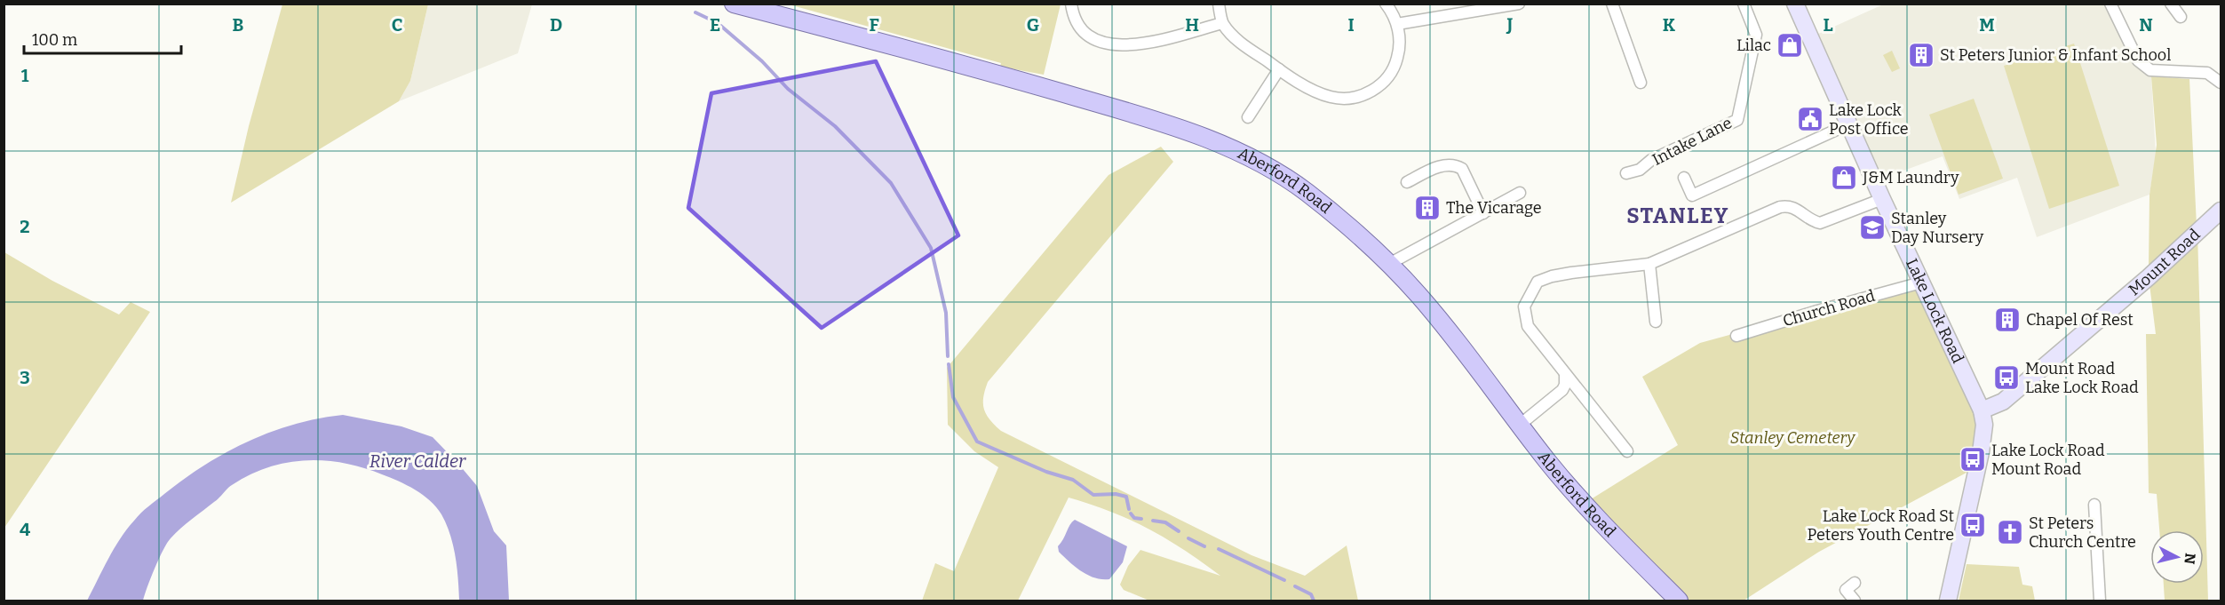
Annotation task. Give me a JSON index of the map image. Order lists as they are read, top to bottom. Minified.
{"streets":{"main road":["Aberford Road"],"street":["Intake Lane","Mount Road","Church Road","Lake Lock Road"]},"crossings":[["Mount Road","Lake Lock Road"],["Church Road","Lake Lock Road"]],"districts":["STANLEY"],"water":["River Calder"],"parks":["Stanley Cemetery"],"places":{"shop":["Lilac","J&M Laundry"],"building":["St Peters Junior & Infant School","The Vicarage","Chapel Of Rest"],"public building":["Lake Lock Post Office"],"school or university":["Stanley Day Nursery"],"bus stop":["Mount Road Lake Lock Road","Lake Lock Road Mount Road","Lake Lock Road St Peters Youth Centre"],"church":["St Peters Church Centre"]},"scale_bar":"100 m","north":"right","grid":{"columns":["B","C","D","E","F","G","H","I","J","K","L","M","N"],"rows":["1","2","3","4"]}}
